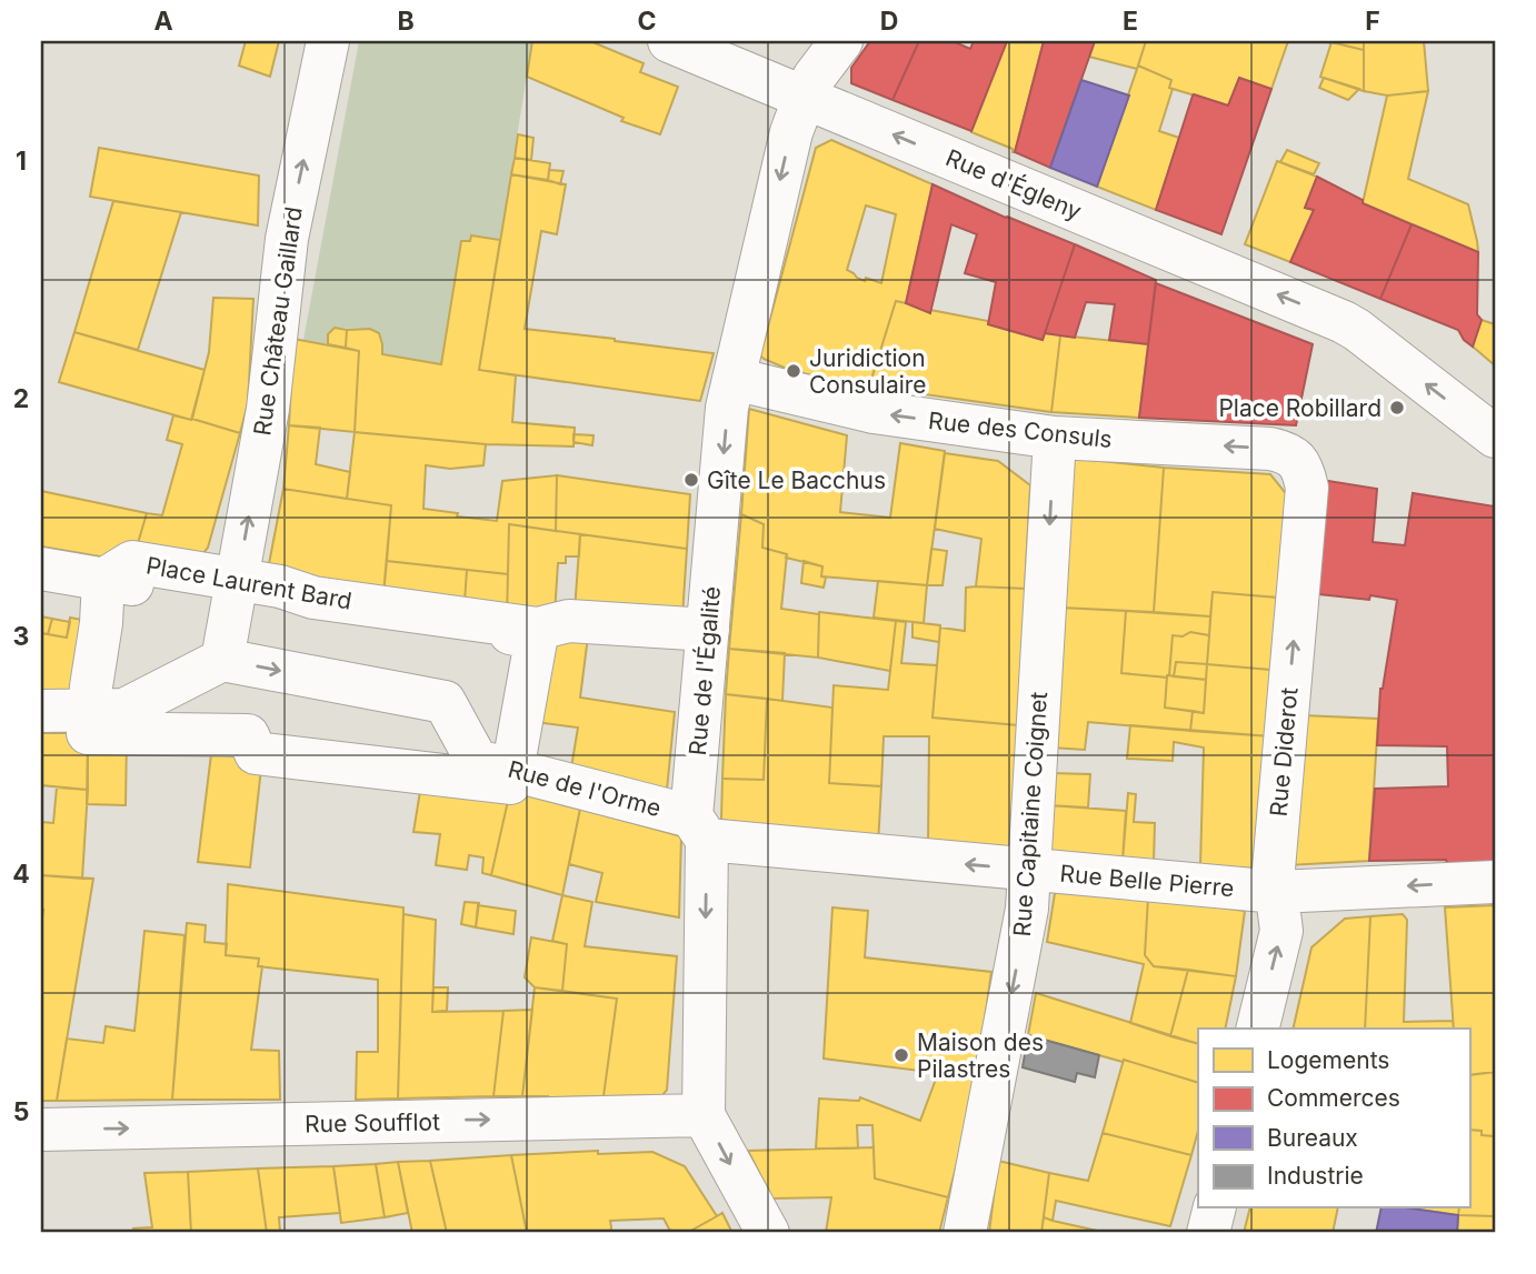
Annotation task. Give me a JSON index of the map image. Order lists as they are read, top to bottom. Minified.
{"streets":{"street":["Rue d'Égleny","Rue Château Gaillard","Rue des Consuls","Place Laurent Bard","Rue de l'Égalité","Rue Diderot","Rue de l'Orme","Rue Capitaine Coignet","Rue Belle Pierre","Rue Soufflot"]},"crossings":[["Rue d'Égleny","Rue de l'Égalité"],["Rue Château Gaillard","Place Laurent Bard"],["Rue des Consuls","Rue de l'Égalité"],["Rue des Consuls","Rue Diderot"],["Rue des Consuls","Rue Capitaine Coignet"],["Rue de l'Égalité","Rue de l'Orme"],["Rue de l'Égalité","Rue Belle Pierre"],["Rue de l'Égalité","Rue Soufflot"],["Rue Diderot","Rue Belle Pierre"],["Rue de l'Orme","Rue Belle Pierre"],["Rue Capitaine Coignet","Rue Belle Pierre"]],"one_way":["Rue d'Égleny","Rue Château Gaillard","Rue des Consuls","Rue de l'Égalité","Rue Diderot","Rue Capitaine Coignet","Rue Belle Pierre","Rue Soufflot"],"places":["Juridiction Consulaire","Place Robillard","Gîte Le Bacchus","Maison des Pilastres"],"legend":["Logements","Commerces","Bureaux","Industrie"],"grid":{"columns":["A","B","C","D","E","F"],"rows":["1","2","3","4","5"]}}
